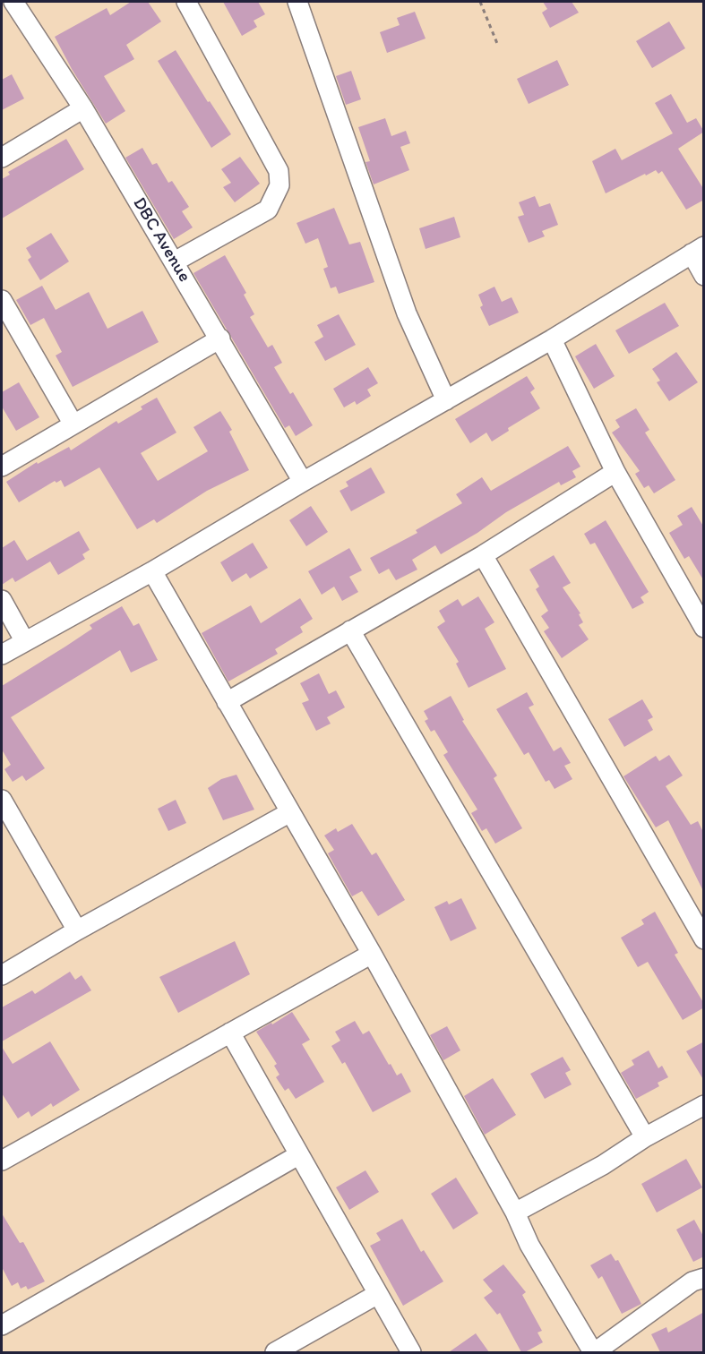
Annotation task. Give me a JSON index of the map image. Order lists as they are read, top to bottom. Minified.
{"streets":{"street":["DBC Avenue"]}}
